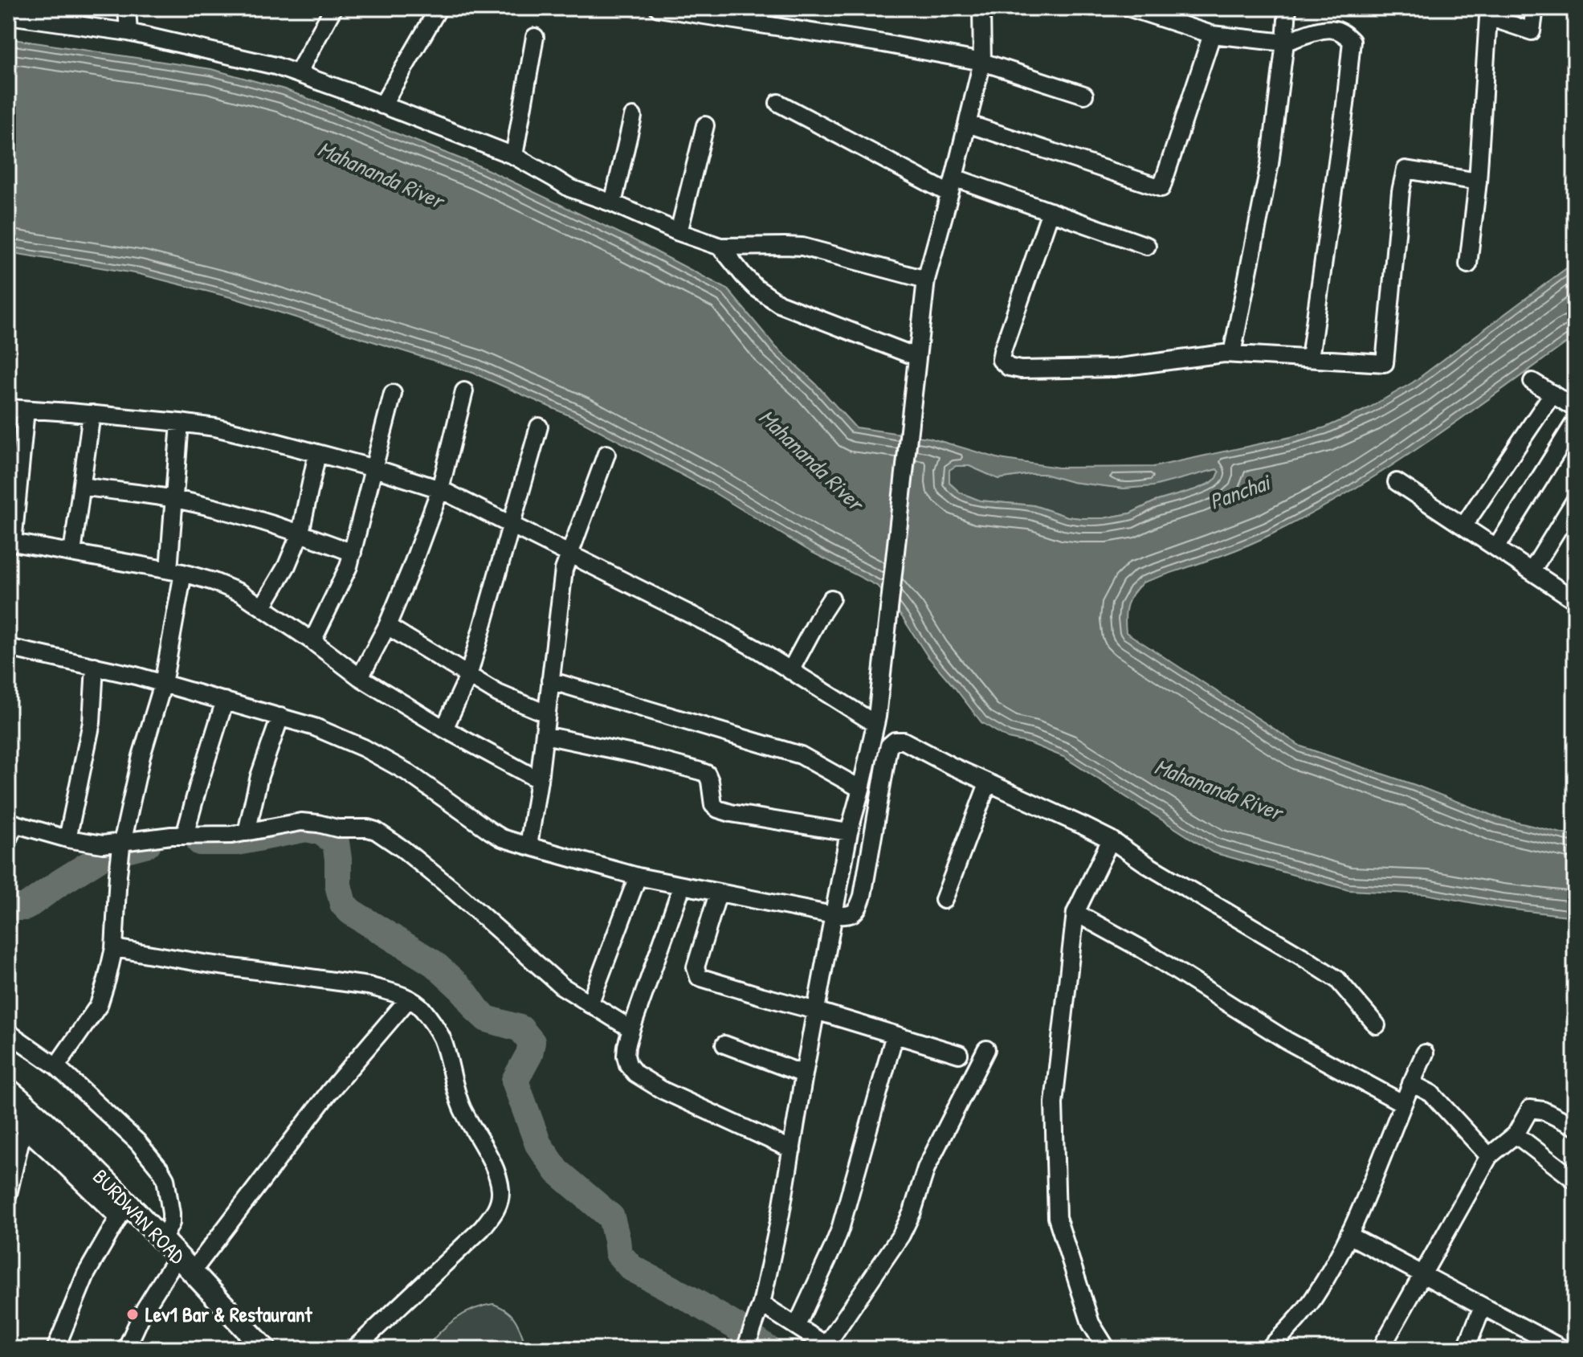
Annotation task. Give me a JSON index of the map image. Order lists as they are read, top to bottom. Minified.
{"streets":{"main road":["BURDWAN ROAD"]},"water":["Mahananda River","Panchai"],"places":["Lev1 Bar & Restaurant"]}
